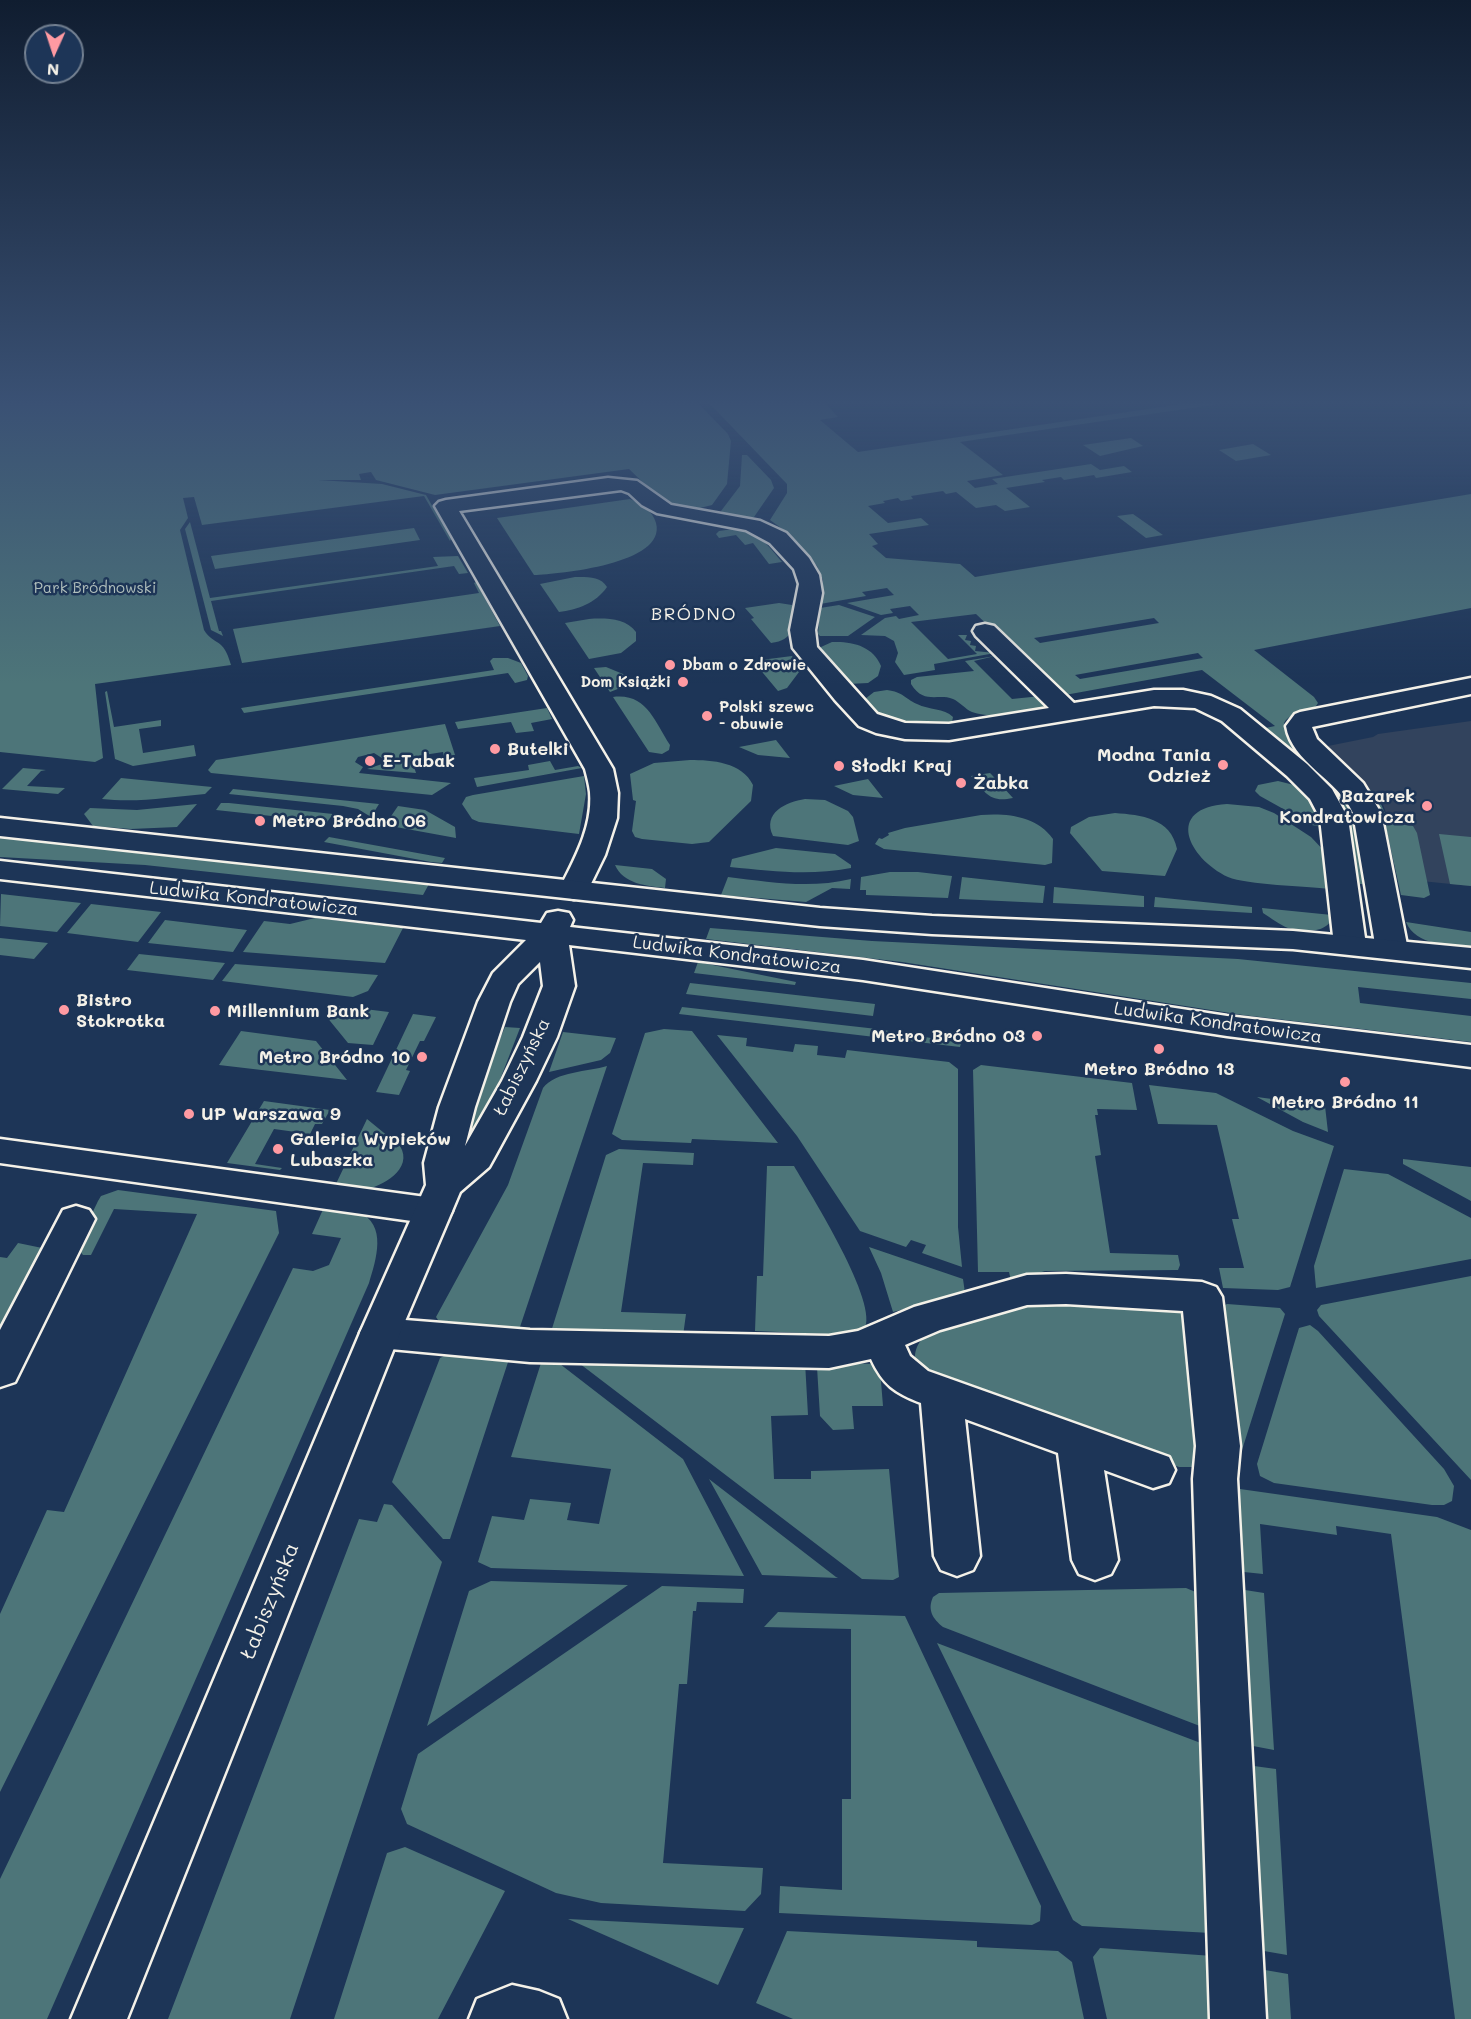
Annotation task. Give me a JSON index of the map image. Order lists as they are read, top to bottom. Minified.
{"streets":{"street":["Ludwika Kondratowicza","Łabiszyńska"]},"crossings":[["Ludwika Kondratowicza","Łabiszyńska"]],"districts":["BRÓDNO"],"parks":["Park Bródnowski"],"places":["Dbam o Zdrowie","Dom Książki","Polski szewc - obuwie","Butelki","E-Tabak","Modna Tania Odzież","Słodki Kraj","Żabka","Bazarek Kondratowicza","Metro Bródno 06","Bistro Stokrotka","Millennium Bank","Metro Bródno 03","Metro Bródno 13","Metro Bródno 10","Metro Bródno 11","UP Warszawa 9","Galeria Wypieków Lubaszka"],"north":"bottom"}
